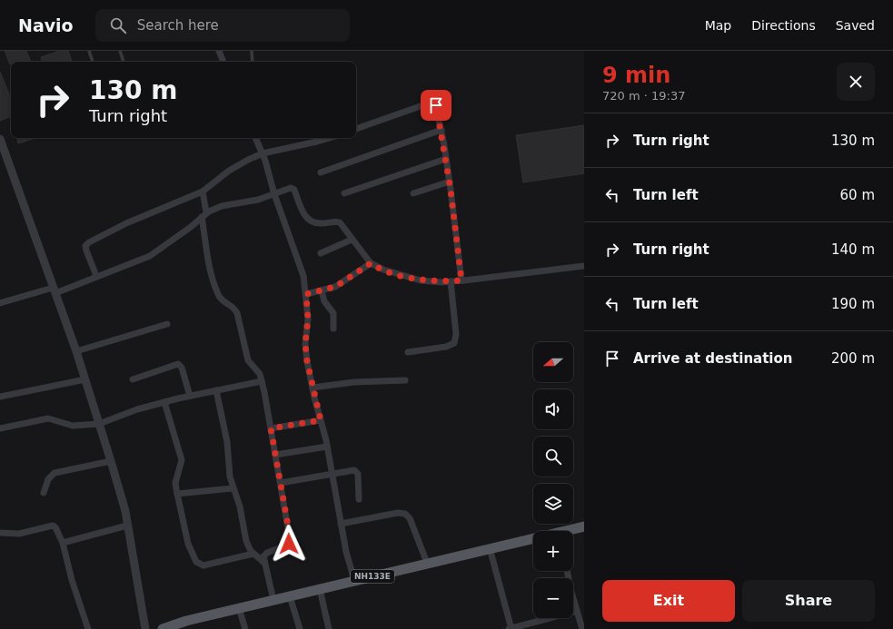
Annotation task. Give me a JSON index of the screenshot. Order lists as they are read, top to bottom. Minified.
{"streets":{"main road":["NH133E"]},"north":"left","page":{"header":"Navio","search":"Search here","nav":["Map","Directions","Saved"],"heading":["9 min","720 m · 19:37"],"turn":["130 m","Turn right"],"list":[{"name":"Turn right","value":"130 m"},{"name":"Turn left","value":"60 m"},{"name":"Turn right","value":"140 m"},{"name":"Turn left","value":"190 m"},{"name":"Arrive at destination","value":"200 m"}],"map_buttons":["+","−"],"buttons":["Exit","Share"]}}
